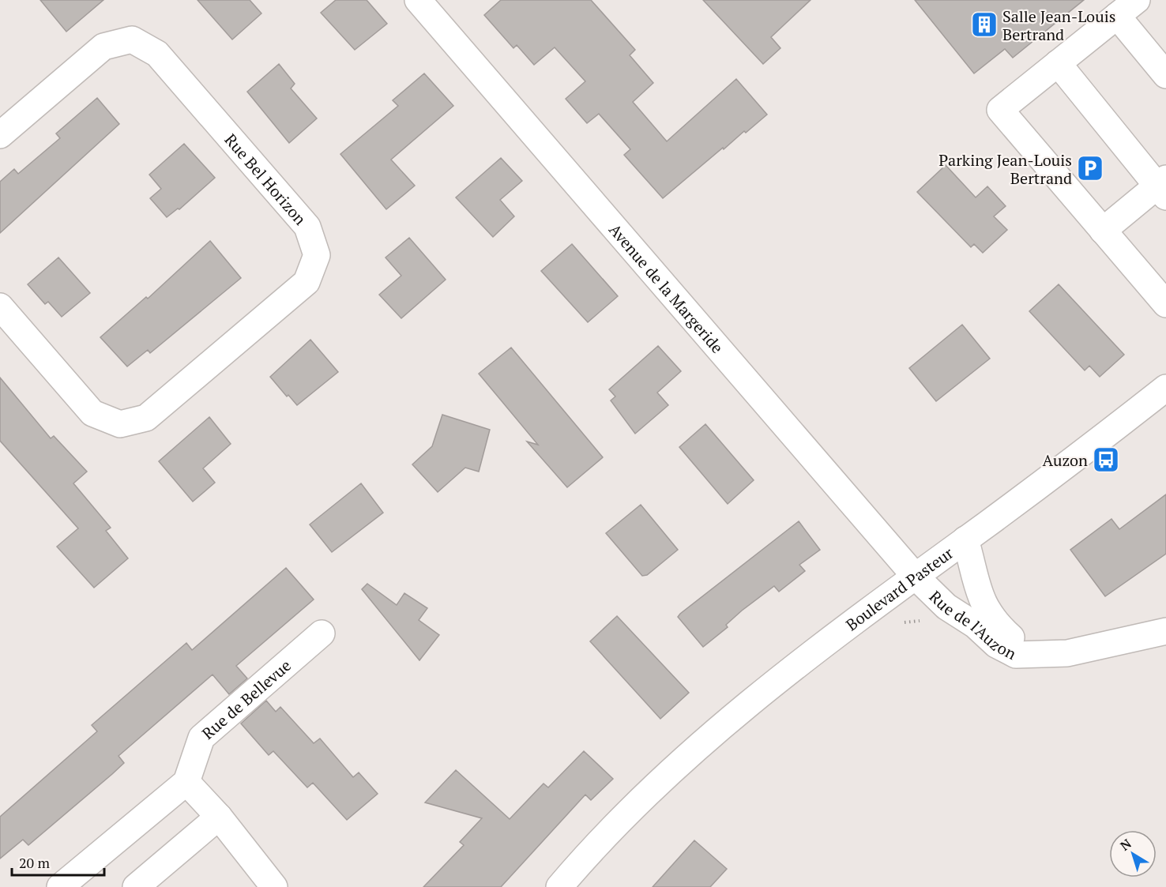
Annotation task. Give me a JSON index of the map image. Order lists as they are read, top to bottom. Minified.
{"streets":{"street":["Rue Bel Horizon","Avenue de la Margeride","Boulevard Pasteur","Rue de l'Auzon","Rue de Bellevue"]},"crossings":[["Avenue de la Margeride","Boulevard Pasteur"],["Avenue de la Margeride","Rue de l'Auzon"],["Boulevard Pasteur","Rue de l'Auzon"]],"places":{"building":["Salle Jean-Louis Bertrand"],"parking":["Parking Jean-Louis Bertrand"],"bus stop":["Auzon"]},"scale_bar":"20 m","north":"top left"}
